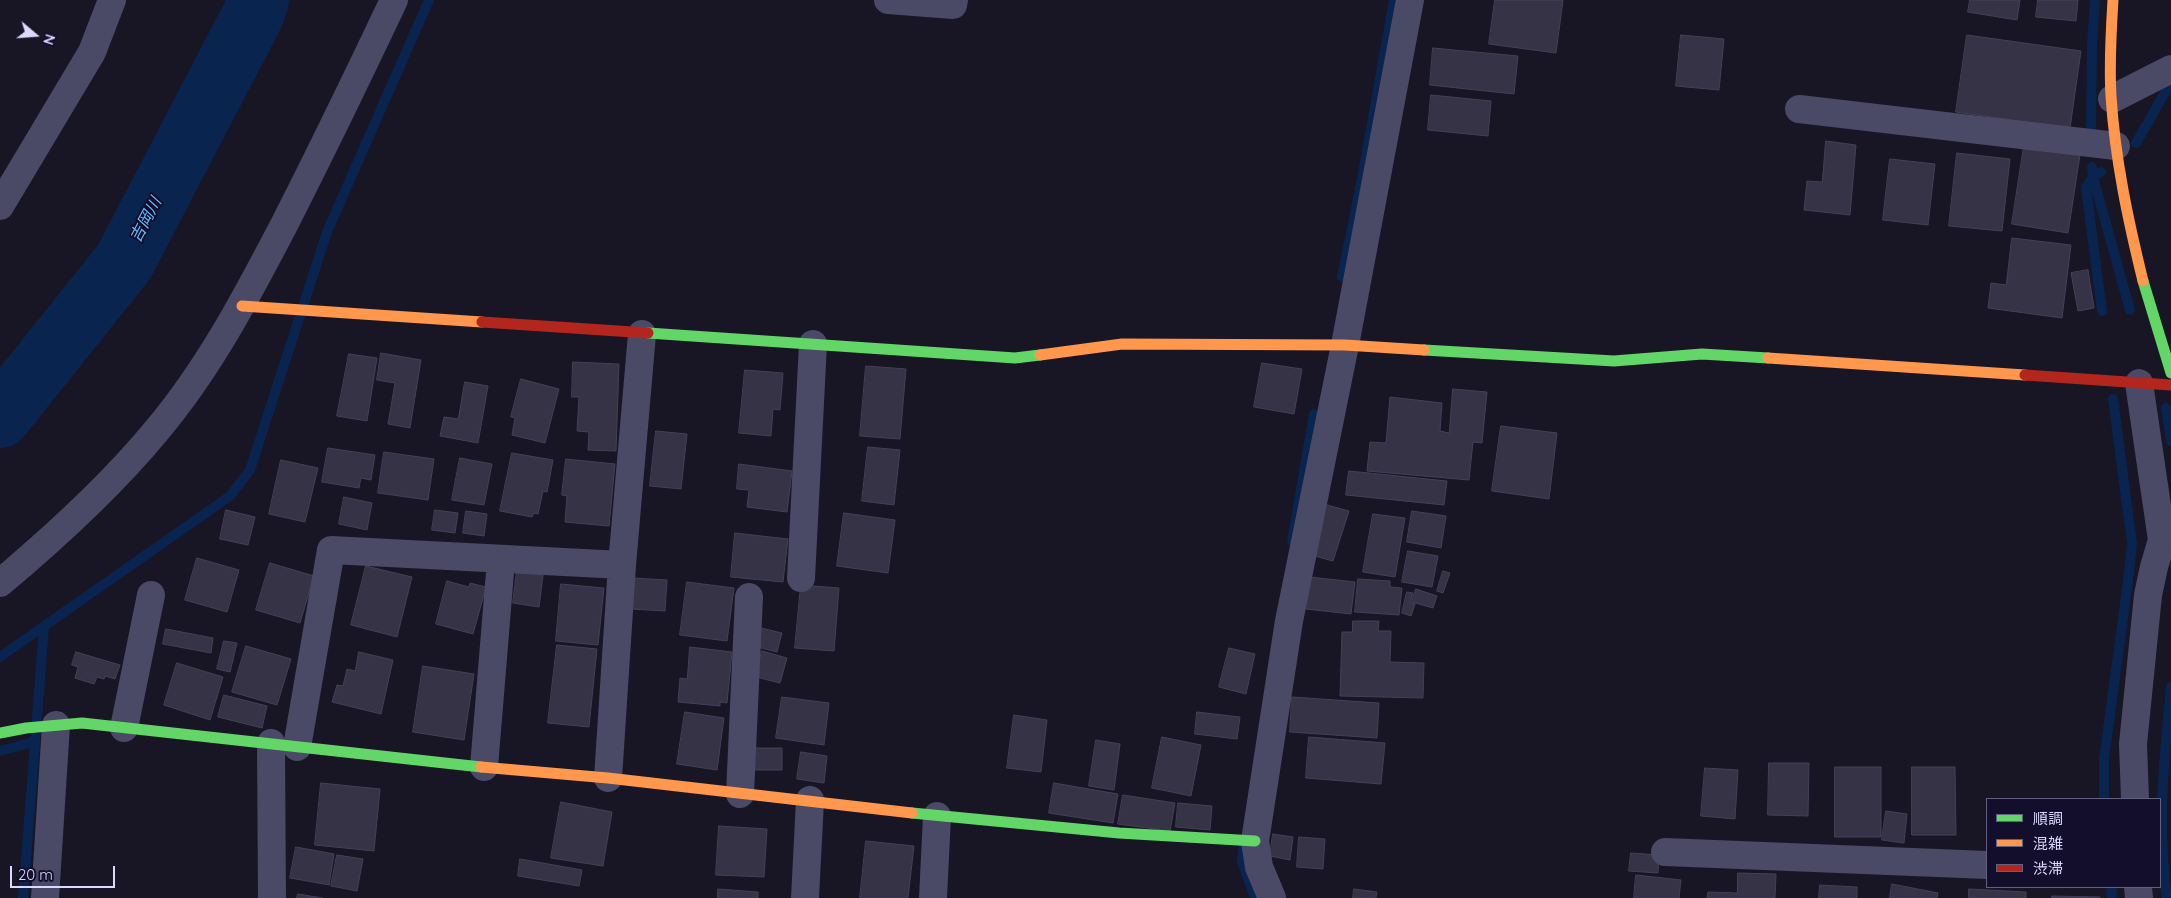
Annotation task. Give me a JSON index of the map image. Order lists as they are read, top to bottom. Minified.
{"water":["吉岡川"],"legend":["順調","混雑","渋滞"],"scale_bar":"20 m","north":"right"}
